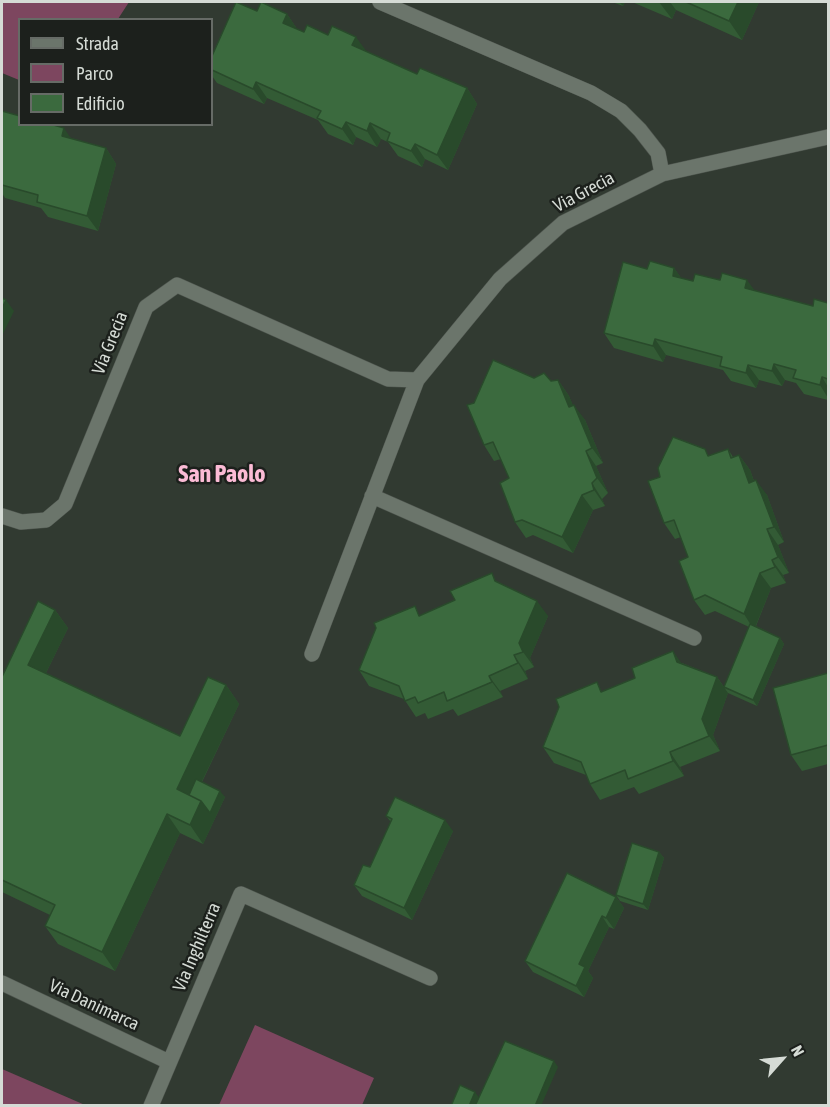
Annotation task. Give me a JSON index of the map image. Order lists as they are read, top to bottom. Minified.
{"streets":{"street":["Via Grecia","Via Inghilterra","Via Danimarca"]},"crossings":[["Via Inghilterra","Via Danimarca"]],"districts":["San Paolo"],"legend":["Strada","Parco","Edificio"],"north":"top right"}
